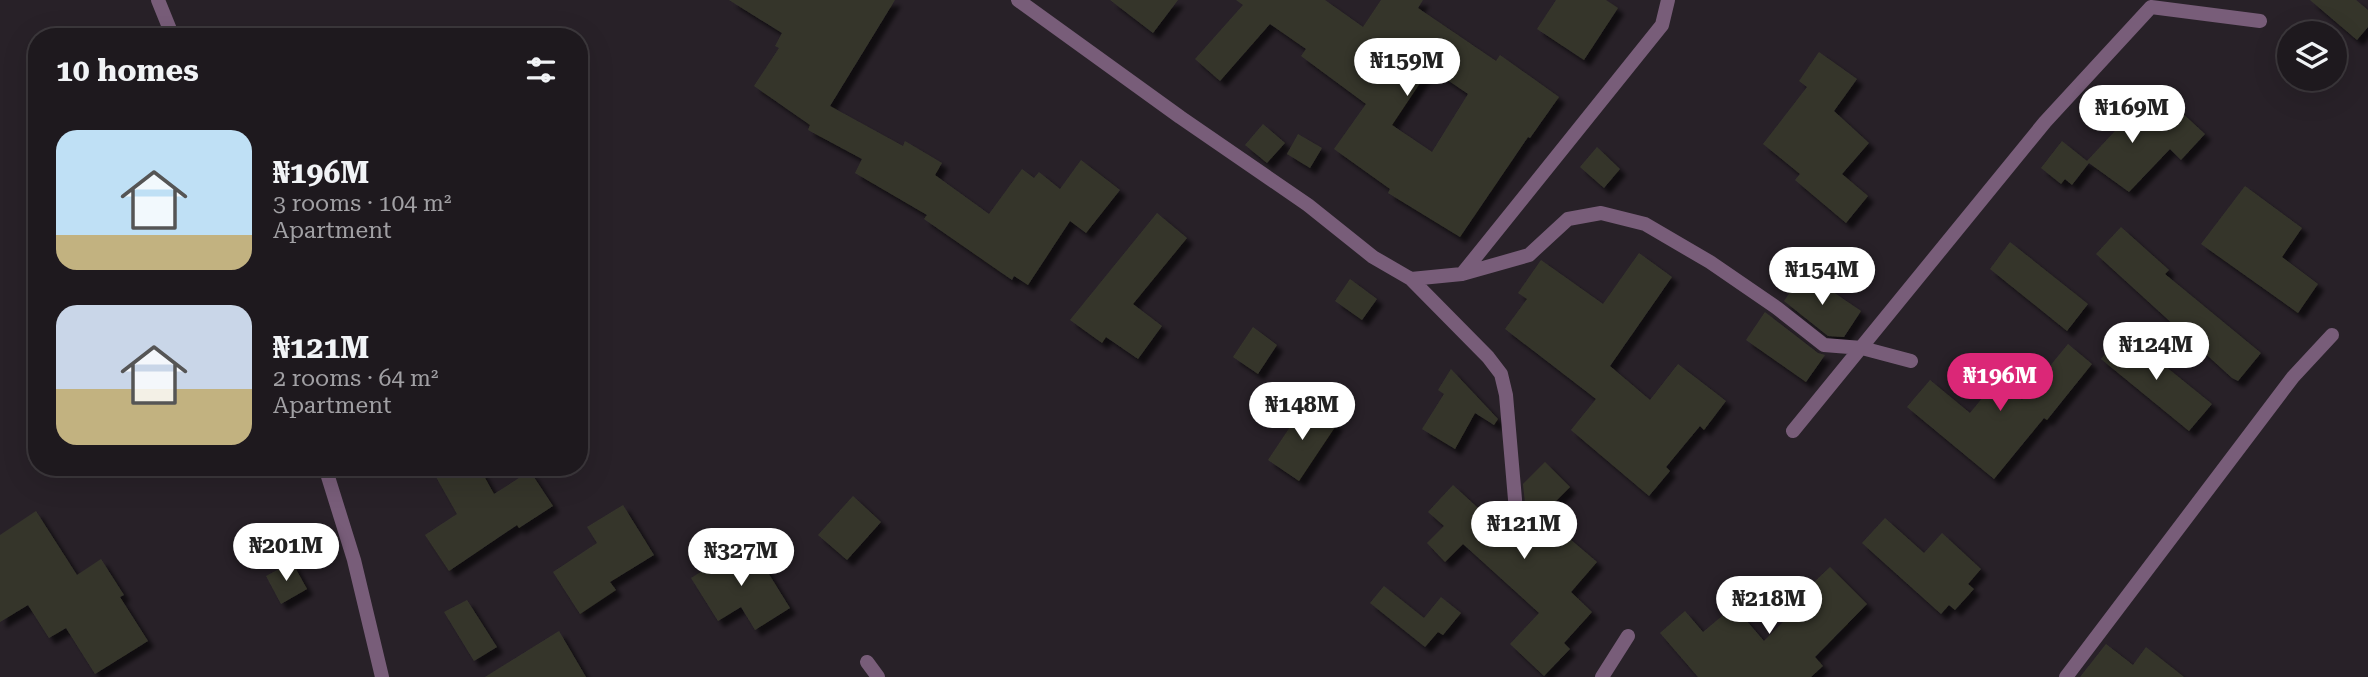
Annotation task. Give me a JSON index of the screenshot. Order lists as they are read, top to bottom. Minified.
{"page":{"heading":"10 homes","price":["₦159M","₦169M","₦154M","₦124M","₦196M","₦148M","₦121M","₦201M","₦327M","₦218M"],"list":[{"name":"₦196M","note":"3 rooms · 104 m² · Apartment"},{"name":"₦121M","note":"2 rooms · 64 m² · Apartment"}]}}
